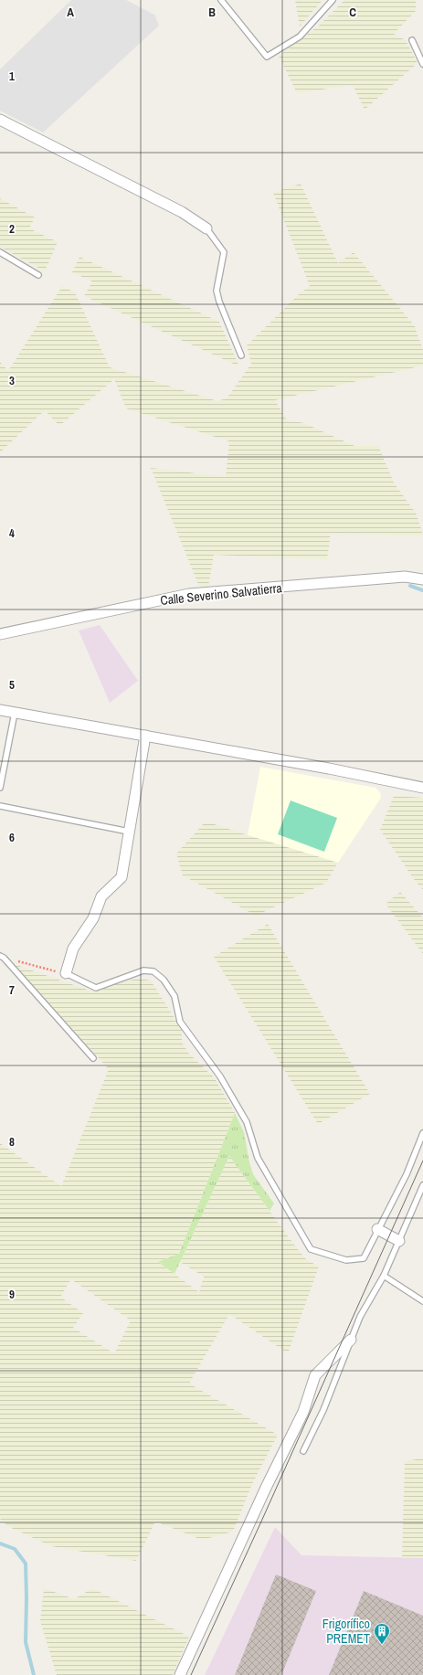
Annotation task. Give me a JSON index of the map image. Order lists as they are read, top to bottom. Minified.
{"streets":{"street":["Calle Severino Salvatierra"]},"places":{"building":["Frigorífico PREMET"]},"grid":{"columns":["A","B","C"],"rows":["1","2","3","4","5","6","7","8","9"]}}
